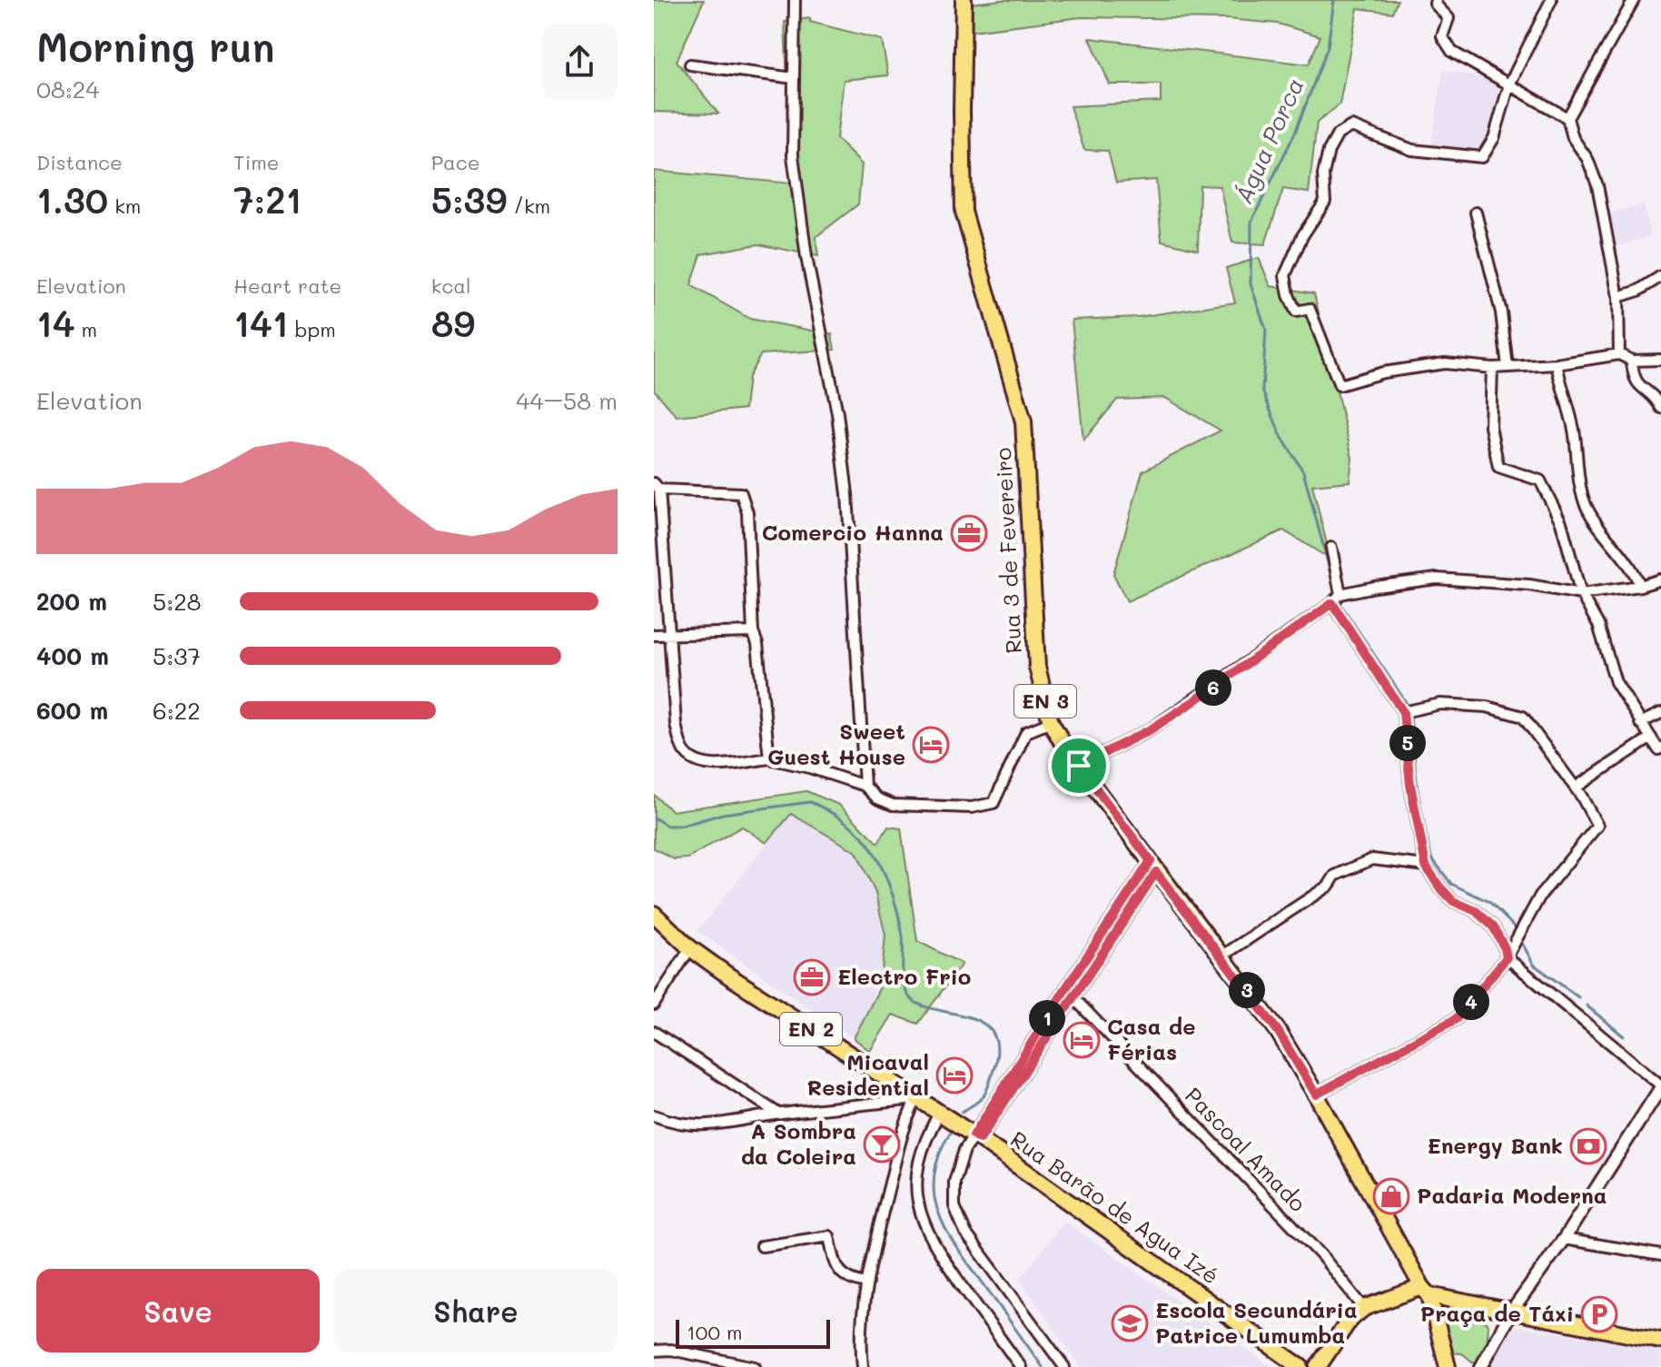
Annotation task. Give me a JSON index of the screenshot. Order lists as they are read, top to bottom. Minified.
{"streets":{"main road":["Rua 3 de Fevereiro","EN 3","EN 2","Rua Barão de Agua Izé"],"street":["Pascoal Amado"]},"crossings":[["EN 2","Rua Barão de Agua Izé"]],"water":["Água Porca"],"places":{"office":["Comercio Hanna","Electro Frio"],"hotel":["Sweet Guest House","Casa de Férias","Micaval Residential"],"bar":["A Sombra da Coleira"],"bank":["Energy Bank"],"shop":["Padaria Moderna"],"parking":["Praça de Táxi"],"school or university":["Escola Secundária Patrice Lumumba"]},"scale_bar":"100 m","page":{"heading":["Morning run","08:24"],"stats":[["Distance","1.30 km"],["Time","7:21"],["Pace","5:39 /km"],["Elevation","14 m"],["Heart rate","141 bpm"],["kcal","89"]],"chart":["Elevation","44–58 m"],"list":[{"name":"200 m","note":"5:28"},{"name":"400 m","note":"5:37"},{"name":"600 m","note":"6:22"}],"pins":["6","5","3","4","1"],"buttons":["Save","Share"],"scale":"100 m"}}
